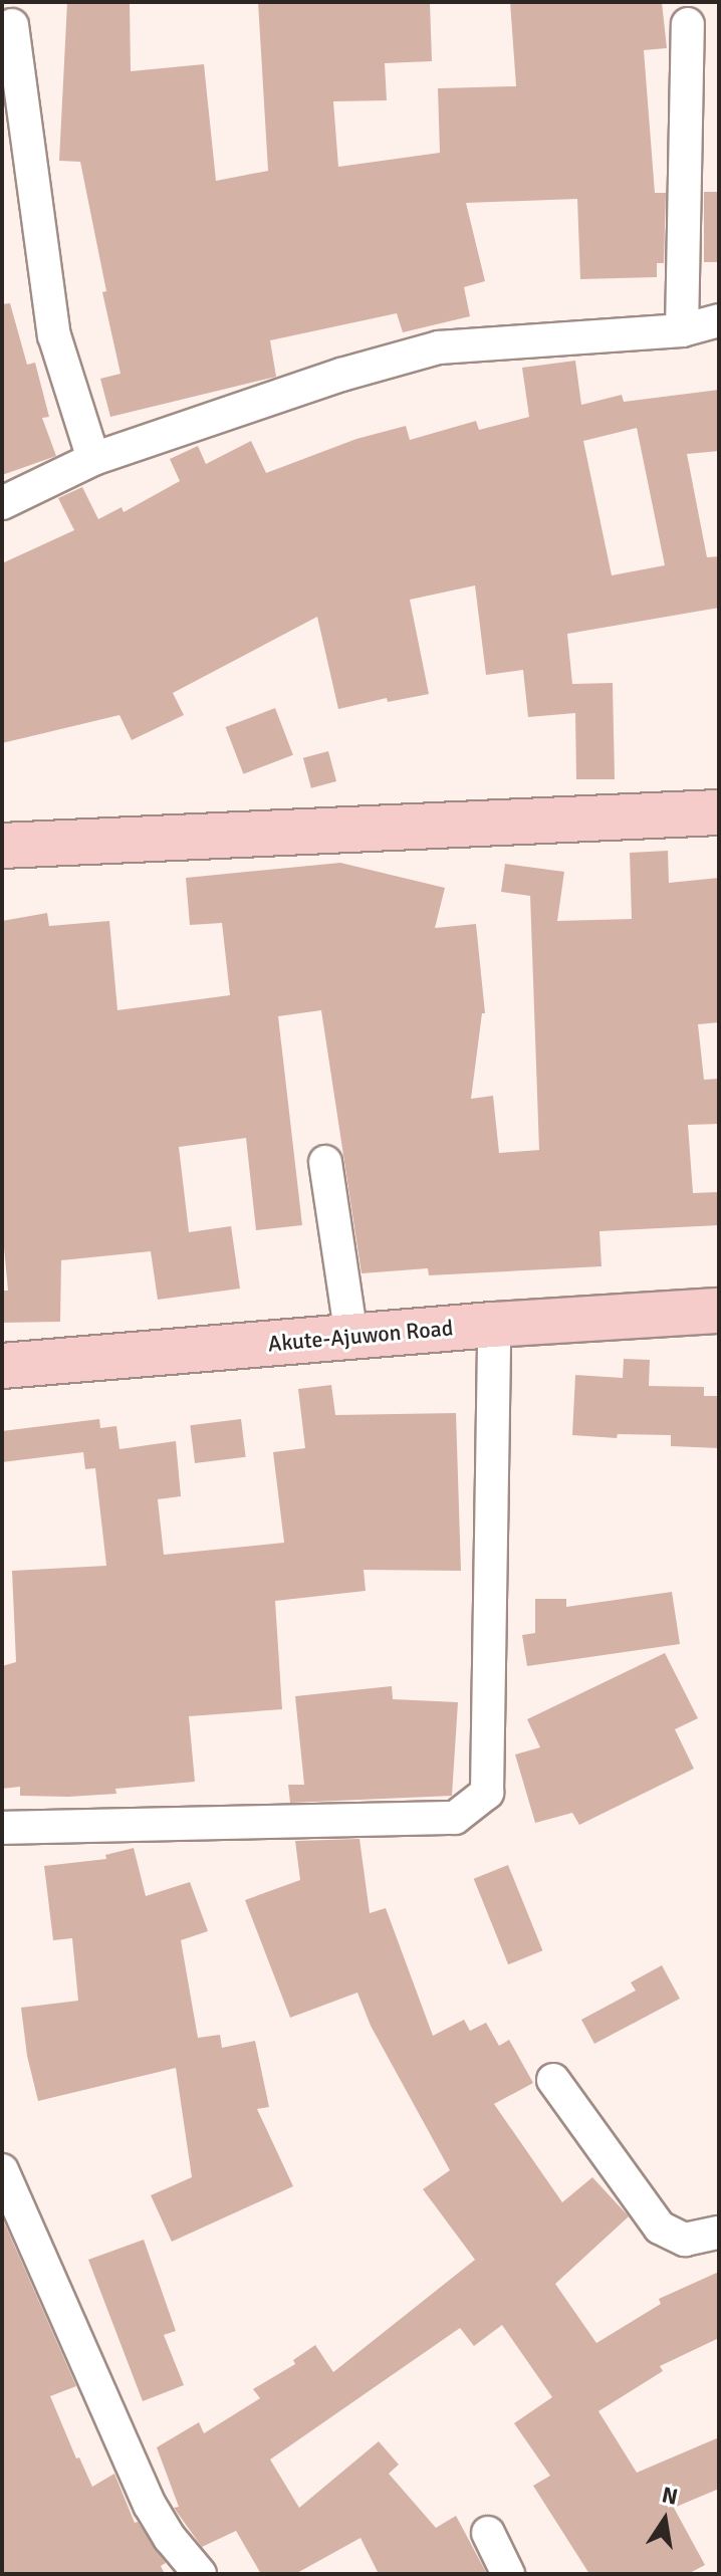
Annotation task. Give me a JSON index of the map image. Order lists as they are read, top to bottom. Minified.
{"streets":{"main road":["Akute-Ajuwon Road"]},"north":"top"}
